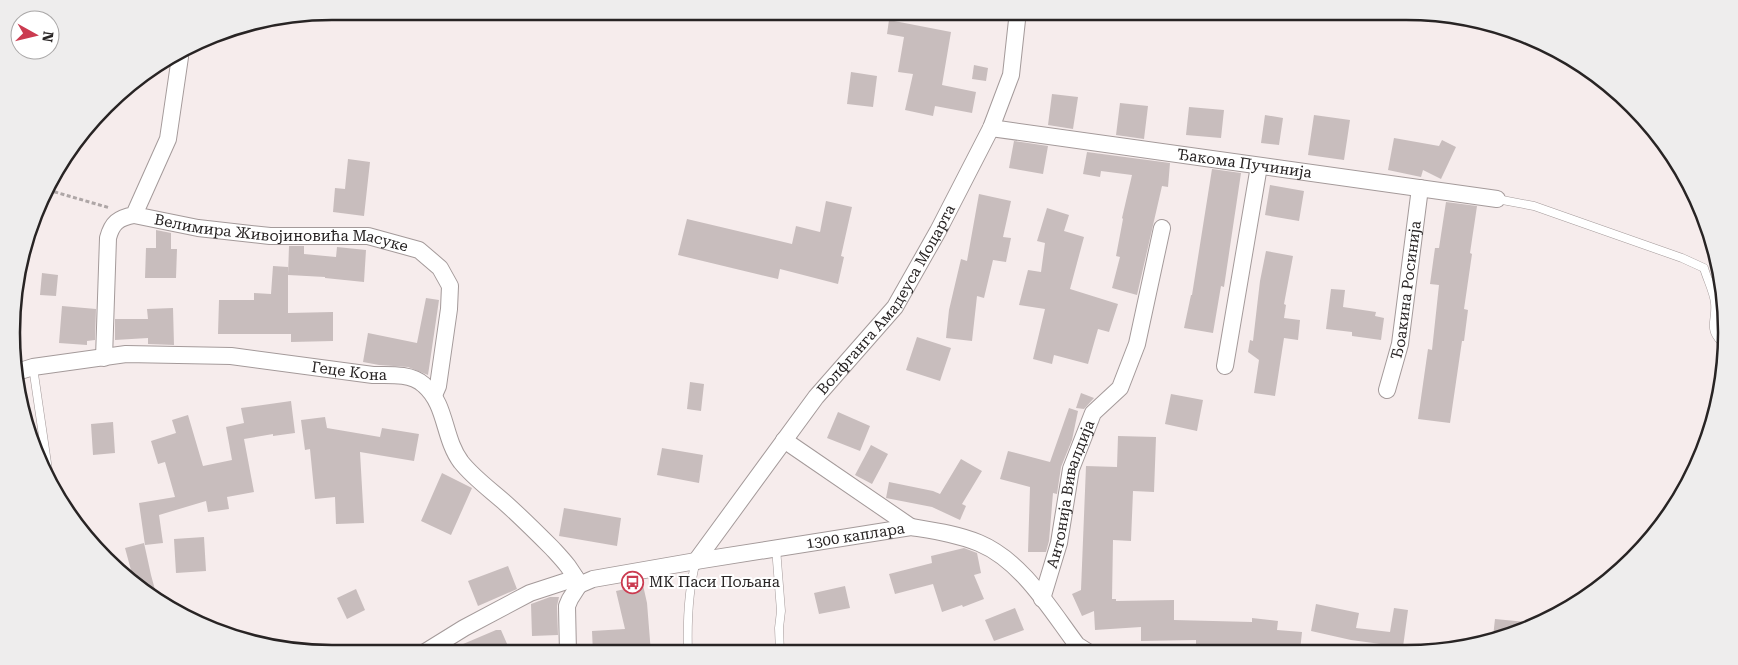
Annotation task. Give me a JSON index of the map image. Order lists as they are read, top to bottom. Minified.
{"streets":{"street":["Ђакома Пучинија","Велимира Живојиновића Масуке","Ђоакина Росинија","Волфганга Амадеуса Моцарта","Геце Кона","Антонија Вивалдија","1300 каплара"]},"crossings":[["Ђакома Пучинија","Ђоакина Росинија"],["Ђакома Пучинија","Волфганга Амадеуса Моцарта"],["Велимира Живојиновића Масуке","Геце Кона"],["Волфганга Амадеуса Моцарта","1300 каплара"],["Антонија Вивалдија","1300 каплара"]],"places":{"bus stop":["МК Паси Пољана"]},"north":"right"}
